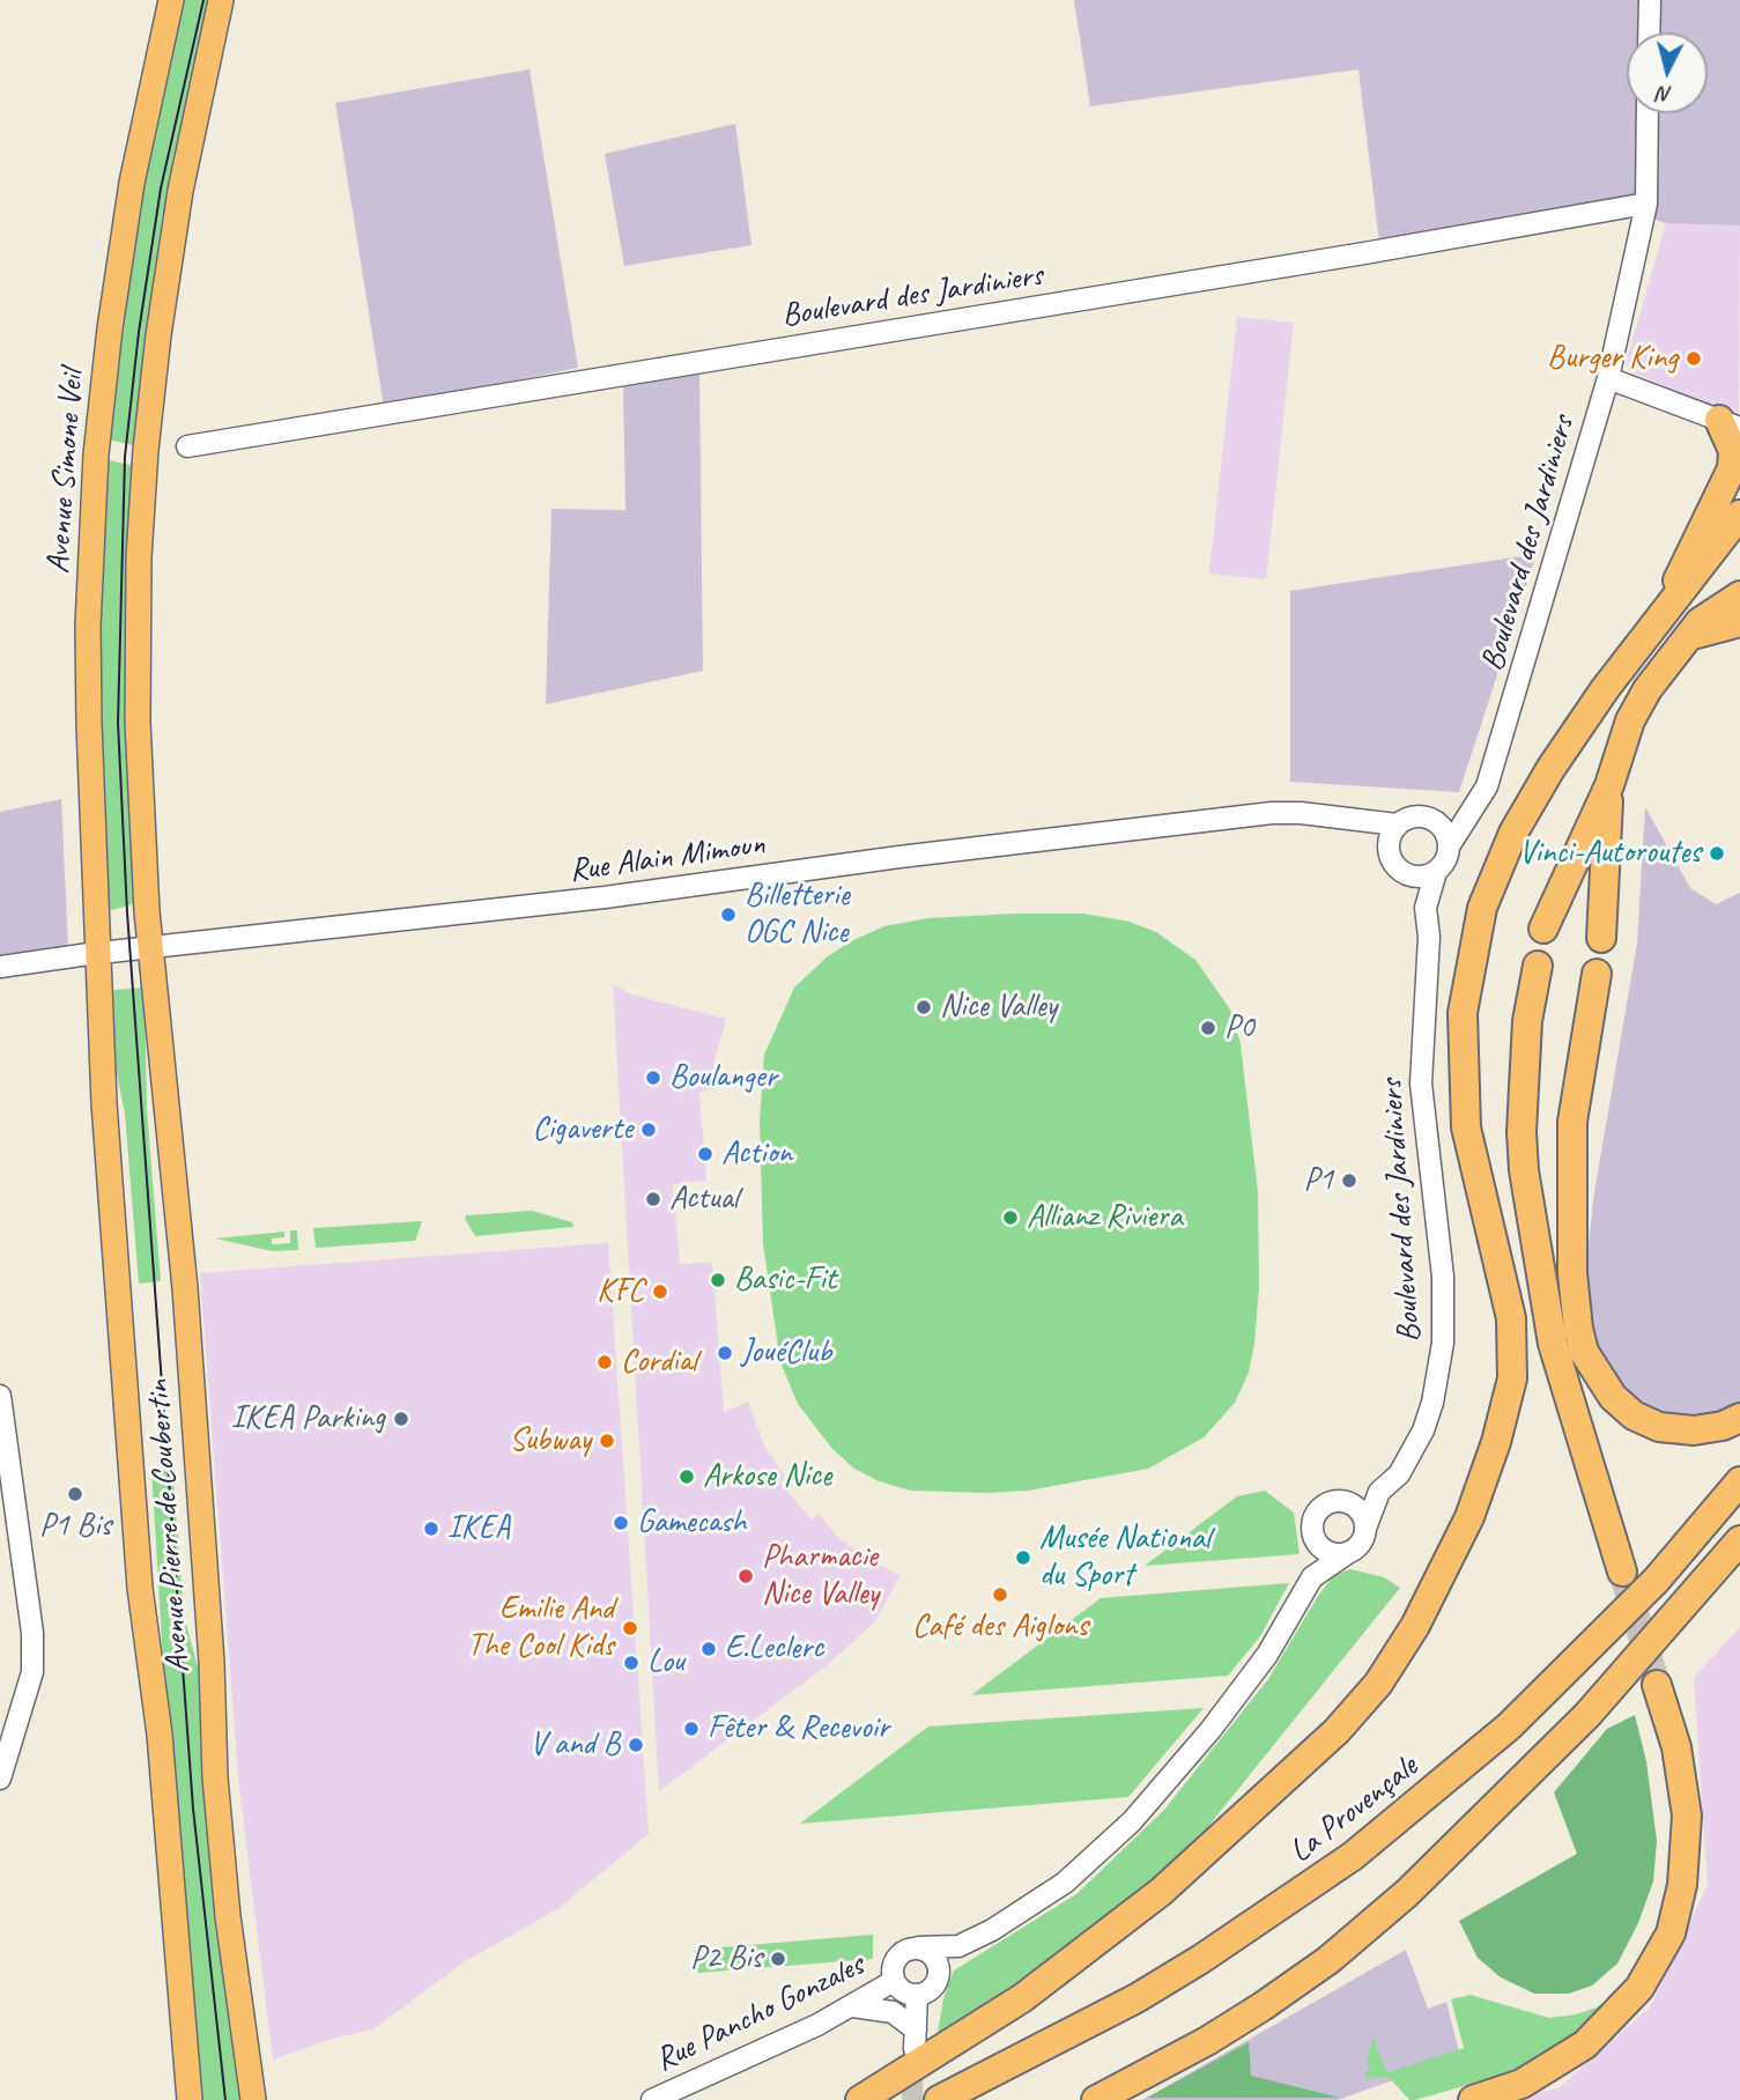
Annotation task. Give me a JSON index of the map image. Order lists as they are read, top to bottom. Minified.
{"streets":{"highway":["La Provençale"],"main road":["Avenue Simone Veil","Avenue Pierre de Coubertin"],"street":["Boulevard des Jardiniers","Rue Alain Mimoun","Rue Pancho Gonzales"]},"crossings":[["Boulevard des Jardiniers","Rue Alain Mimoun"],["Avenue Simone Veil","Rue Alain Mimoun"],["Avenue Simone Veil","Avenue Pierre de Coubertin"],["Rue Alain Mimoun","Avenue Pierre de Coubertin"]],"places":["Burger King","Vinci-Autoroutes","Billetterie OGC Nice","Nice Valley","P0","Boulanger","Cigaverte","Action","P1","Actual","Allianz Riviera","Basic-Fit","KFC","JouéClub","Cordial","IKEA Parking","Subway","Arkose Nice","P1 Bis","Gamecash","IKEA","Musée National du Sport","Pharmacie Nice Valley","Café des Aiglons","Emilie And The Cool Kids","E.Leclerc","Lou","Fêter & Recevoir","V and B","P2 Bis"],"north":"bottom"}
